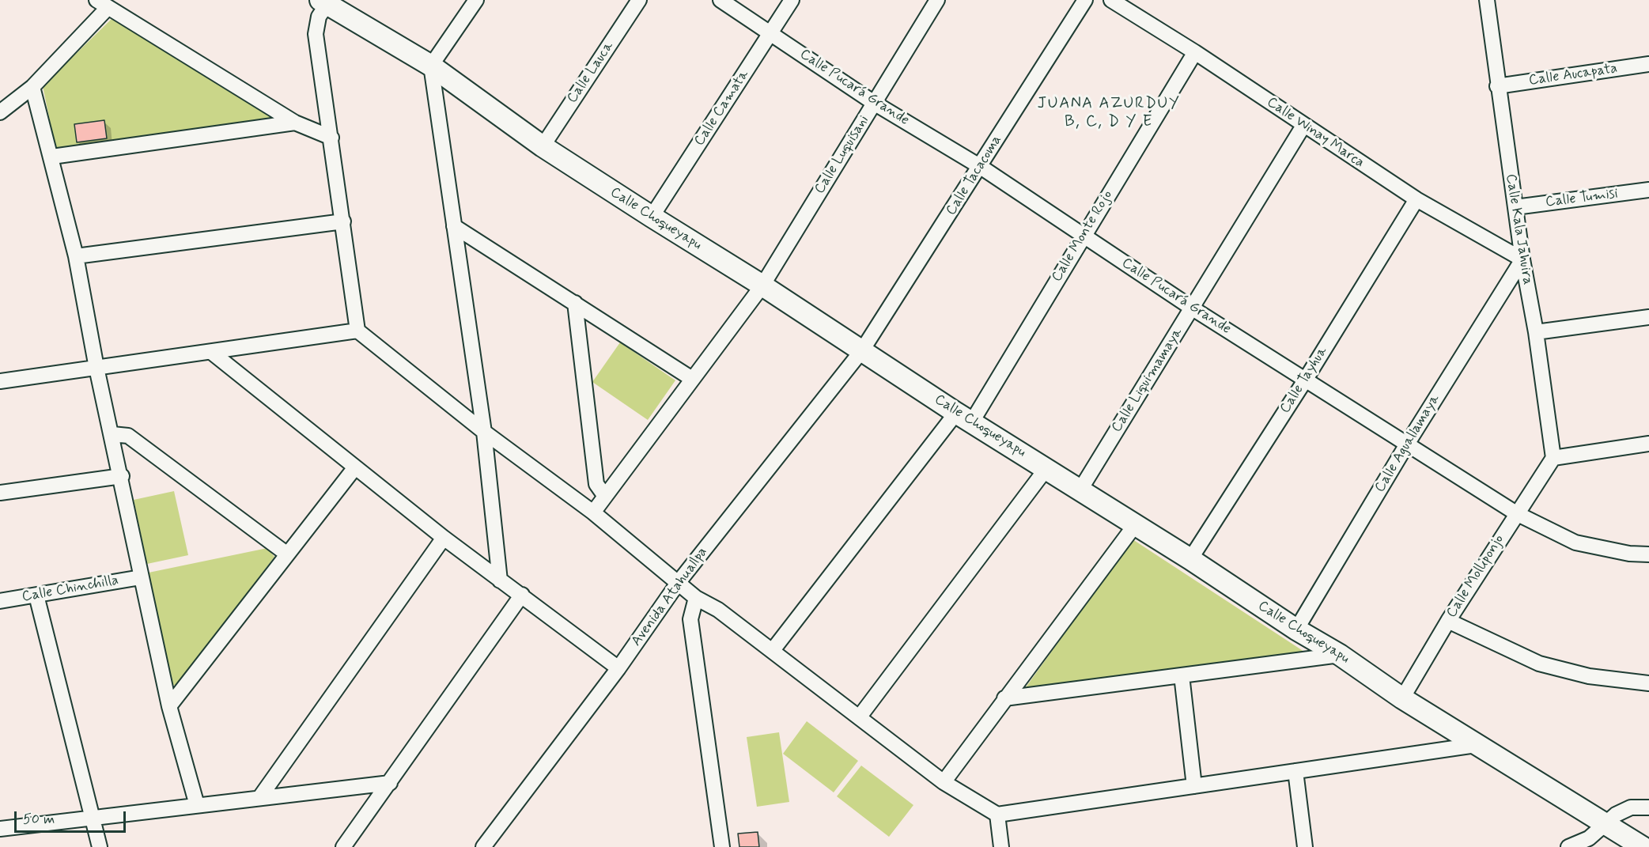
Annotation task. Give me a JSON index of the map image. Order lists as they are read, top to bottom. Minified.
{"streets":{"street":["Calle Lauca","Calle Aucapata","Calle Pucará Grande","Calle Camata","Calle Winay Marca","Calle Luquisani","Calle Tacacoma","Calle Tumisi","Calle Choqueyapu","Calle Kala Jahuira","Calle Monte Rojo","Calle Liquimamaya","Calle Tayhua","Calle Aguallamaya","Calle Molliponjo","Calle Chinchilla","Avenida Atahuallpa"]},"crossings":[["Calle Lauca","Calle Choqueyapu"],["Calle Aucapata","Calle Kala Jahuira"],["Calle Pucará Grande","Calle Camata"],["Calle Pucará Grande","Calle Luquisani"],["Calle Pucará Grande","Calle Tacacoma"],["Calle Pucará Grande","Calle Monte Rojo"],["Calle Pucará Grande","Calle Liquimamaya"],["Calle Pucará Grande","Calle Tayhua"],["Calle Pucará Grande","Calle Aguallamaya"],["Calle Pucará Grande","Calle Molliponjo"],["Calle Camata","Calle Choqueyapu"],["Calle Winay Marca","Calle Kala Jahuira"],["Calle Winay Marca","Calle Monte Rojo"],["Calle Winay Marca","Calle Liquimamaya"],["Calle Winay Marca","Calle Tayhua"],["Calle Winay Marca","Calle Aguallamaya"],["Calle Luquisani","Calle Choqueyapu"],["Calle Tacacoma","Calle Choqueyapu"],["Calle Tacacoma","Avenida Atahuallpa"],["Calle Tumisi","Calle Kala Jahuira"],["Calle Choqueyapu","Calle Monte Rojo"],["Calle Choqueyapu","Calle Liquimamaya"],["Calle Choqueyapu","Calle Tayhua"],["Calle Choqueyapu","Calle Aguallamaya"],["Calle Choqueyapu","Calle Molliponjo"],["Calle Choqueyapu","Avenida Atahuallpa"],["Calle Kala Jahuira","Calle Aguallamaya"],["Calle Kala Jahuira","Calle Molliponjo"]],"districts":["JUANA AZURDUY B, C, D Y E"],"scale_bar":"50 m"}
